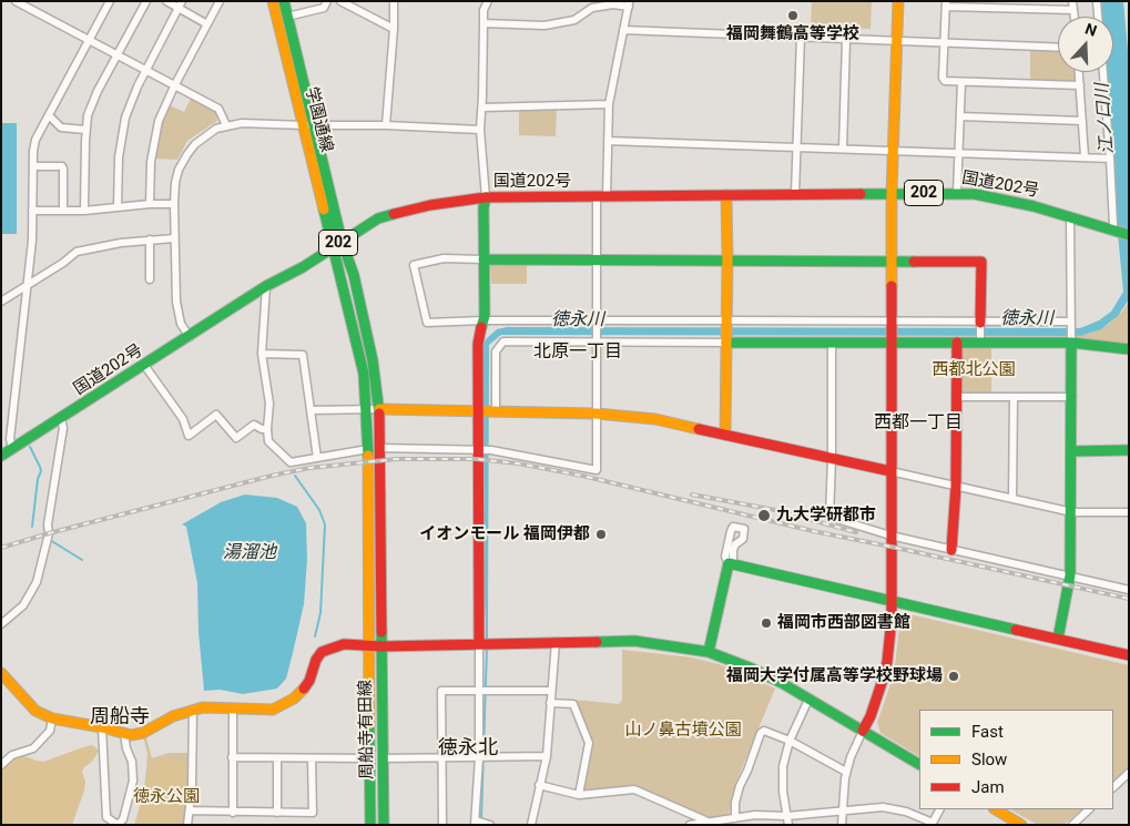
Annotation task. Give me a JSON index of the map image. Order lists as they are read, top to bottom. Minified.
{"streets":{"main road":["学園通線","国道202号","202","周船寺有田線"]},"crossings":[["学園通線","国道202号"],["学園通線","周船寺有田線"],["国道202号","周船寺有田線"]],"districts":["北原一丁目","西都一丁目","周船寺","徳永北"],"water":["江ノ口川","徳永川","湯溜池"],"parks":["西都北公園","山ノ鼻古墳公園","徳永公園"],"places":["福岡舞鶴高等学校","九大学研都市","イオンモール 福岡伊都","福岡市西部図書館","福岡大学付属高等学校野球場"],"legend":["Fast","Slow","Jam"],"north":"top"}
